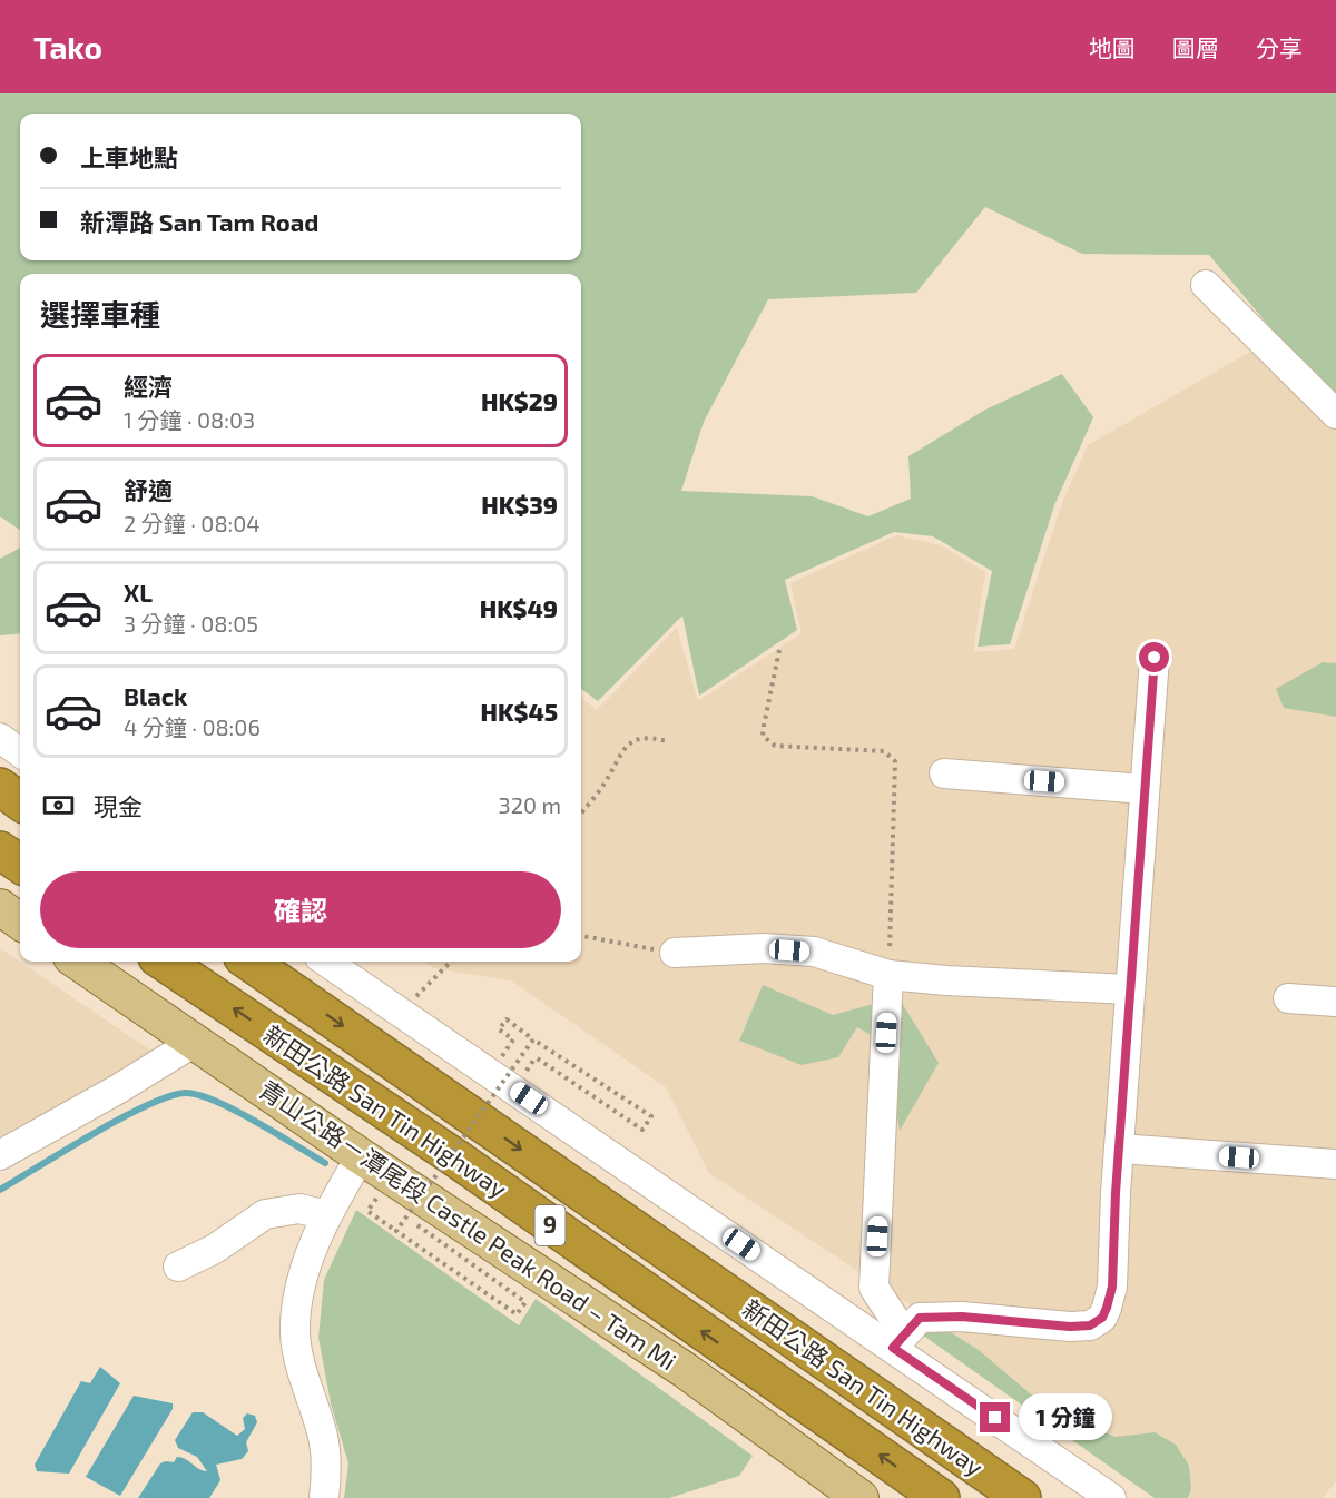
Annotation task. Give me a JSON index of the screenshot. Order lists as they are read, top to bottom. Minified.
{"streets":{"highway":["新田公路 San Tin Highway","9"],"main road":["青山公路－潭尾段 Castle Peak Road – Tam Mi"]},"page":{"header":"Tako","nav":["地圖","圖層","分享"],"banner":["上車地點","新潭路 San Tam Road"],"heading":"選擇車種","list":[{"name":"經濟","note":"1 分鐘 · 08:03","value":"HK$29"},{"name":"舒適","note":"2 分鐘 · 08:04","value":"HK$39"},{"name":"XL","note":"3 分鐘 · 08:05","value":"HK$49"},{"name":"Black","note":"4 分鐘 · 08:06","value":"HK$45"}],"pay":["現金","320 m"],"buttons":"確認","bubble":"1 分鐘"}}
